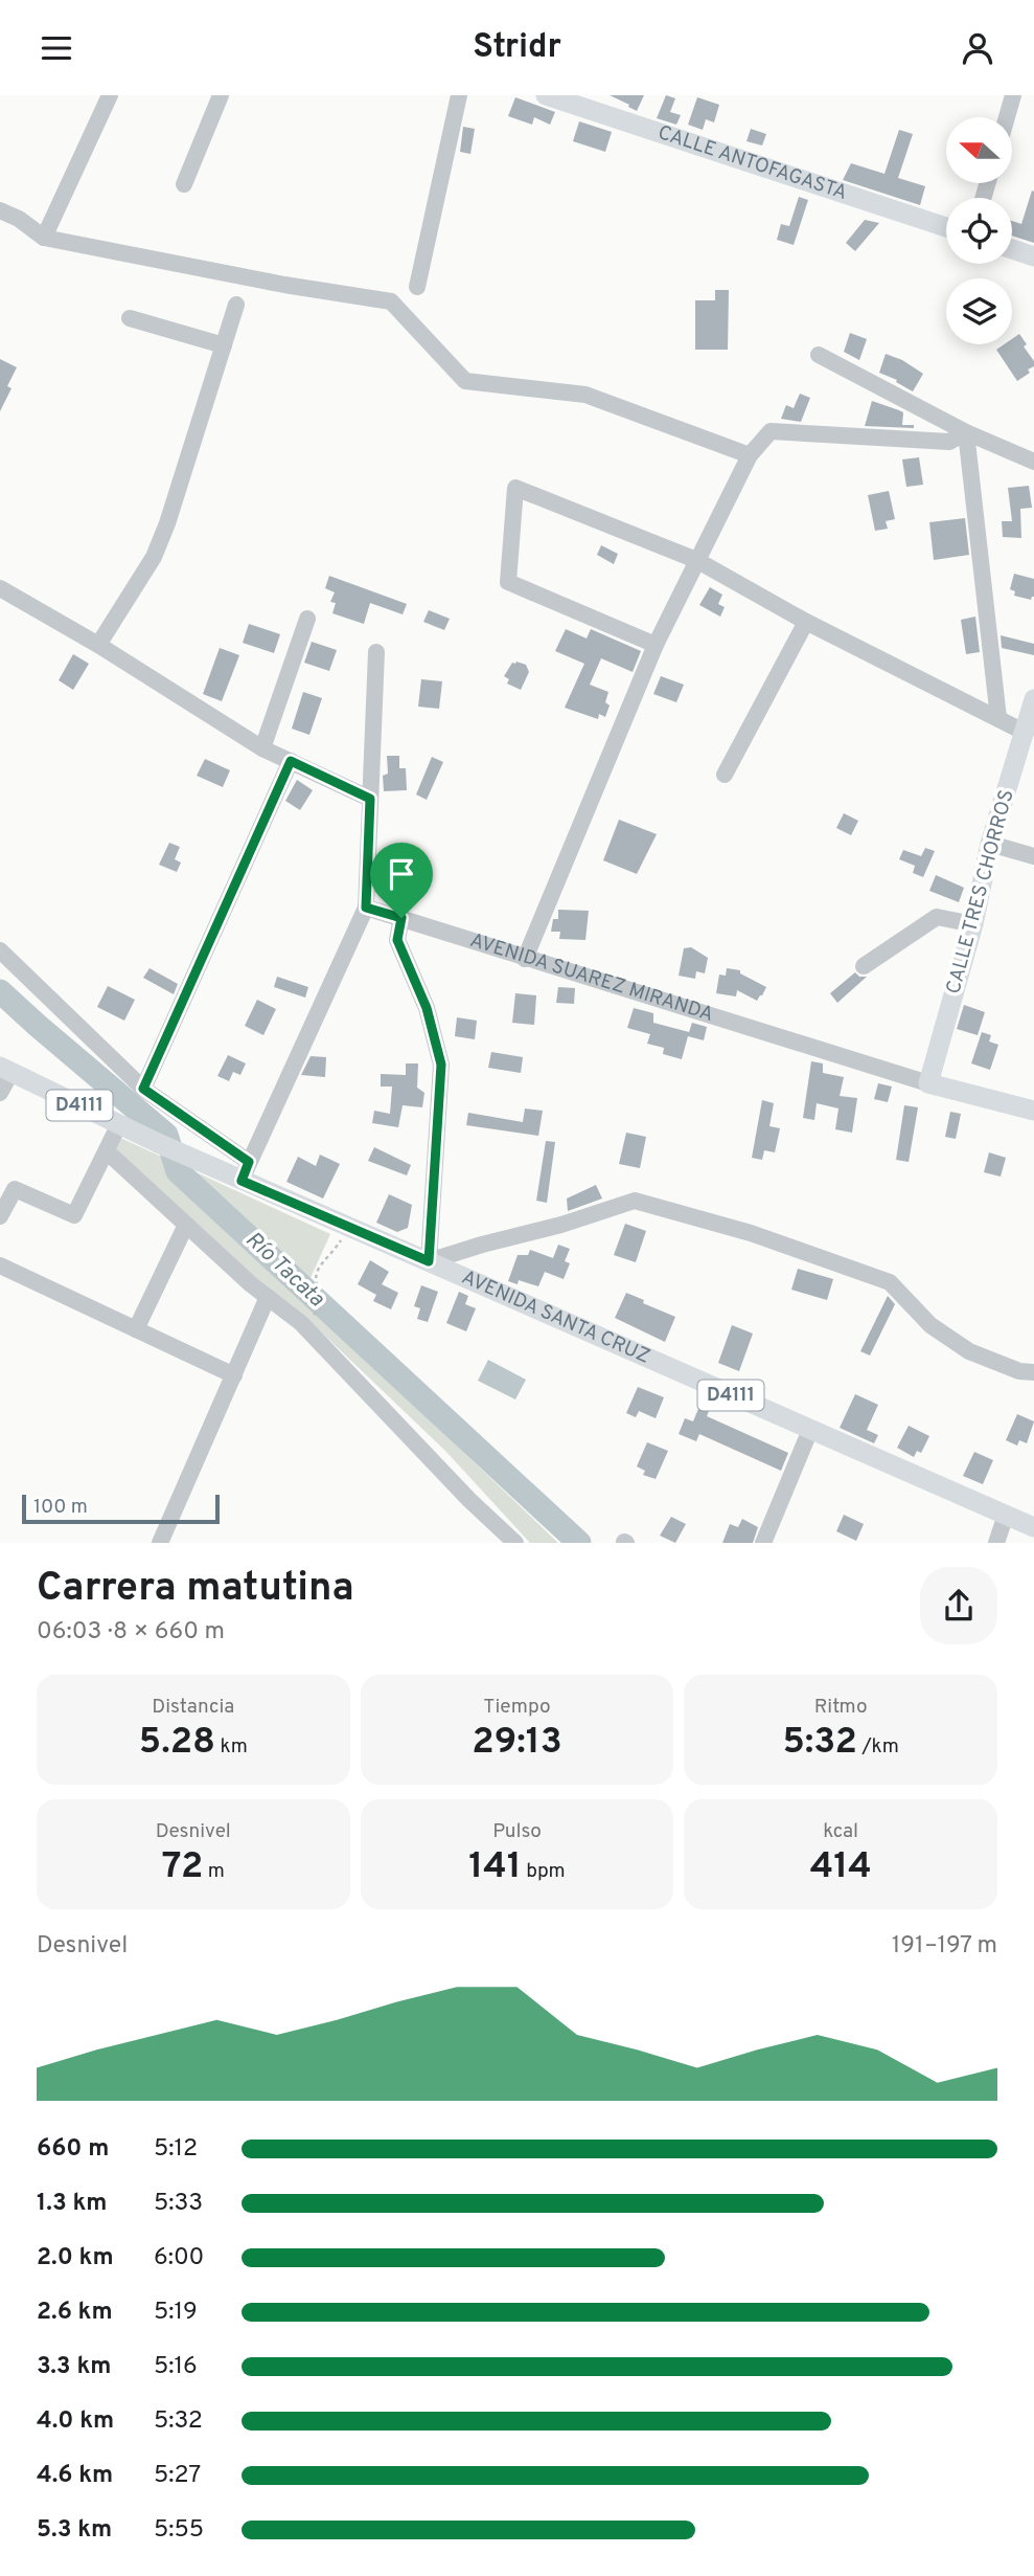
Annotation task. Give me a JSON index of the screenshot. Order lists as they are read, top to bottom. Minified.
{"streets":{"main road":["CALLE ANTOFAGASTA","CALLE TRES CHORROS","AVENIDA SUAREZ MIRANDA","D4111","AVENIDA SANTA CRUZ"]},"crossings":[["CALLE TRES CHORROS","AVENIDA SUAREZ MIRANDA"]],"water":["Río Tacata"],"scale_bar":"100 m","north":"left","page":{"header":"Stridr","scale":"100 m","heading":["Carrera matutina","06:03 · 8 × 660 m"],"stats":[["Distancia","5.28 km"],["Tiempo","29:13"],["Ritmo","5:32 /km"],["Desnivel","72 m"],["Pulso","141 bpm"],["kcal","414"]],"chart":["Desnivel","191–197 m"],"list":[{"name":"660 m","note":"5:12"},{"name":"1.3 km","note":"5:33"},{"name":"2.0 km","note":"6:00"},{"name":"2.6 km","note":"5:19"},{"name":"3.3 km","note":"5:16"},{"name":"4.0 km","note":"5:32"},{"name":"4.6 km","note":"5:27"},{"name":"5.3 km","note":"5:55"}]}}
